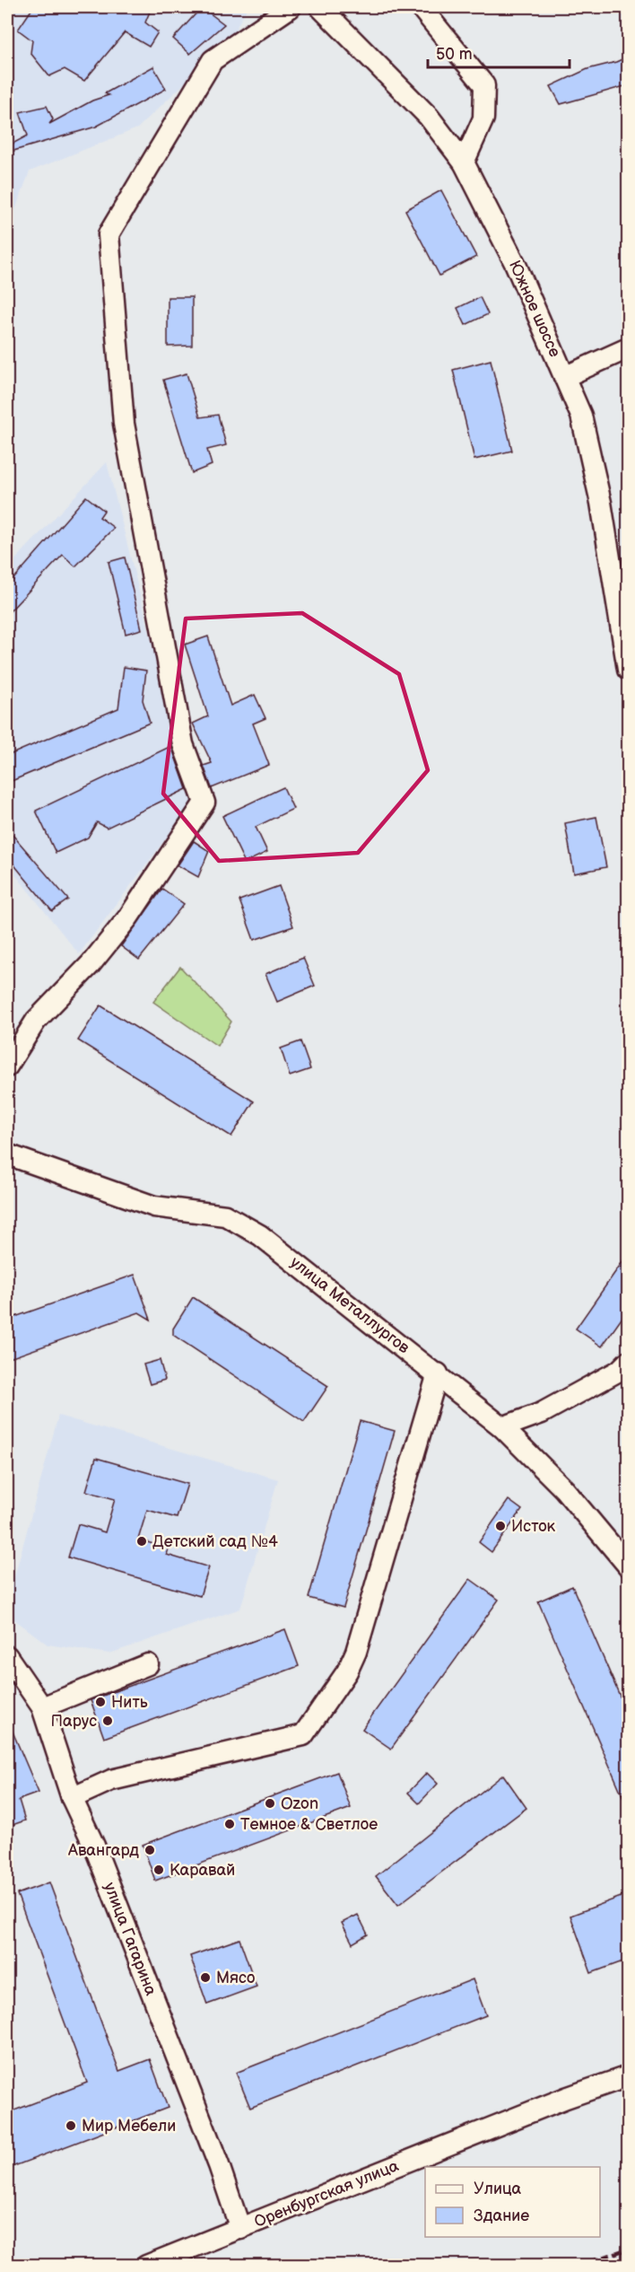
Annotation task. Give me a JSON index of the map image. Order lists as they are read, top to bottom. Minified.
{"streets":{"street":["Южное шоссе","улица Металлургов","улица Гагарина","Оренбургская улица"]},"crossings":[["улица Гагарина","Оренбургская улица"]],"places":["Исток","Детский сад №4","Нить","Парус","Ozon","Темное & Светлое","Авангард","Каравай","Мясо","Мир Мебели"],"legend":["Улица","Здание"],"scale_bar":"50 m"}
